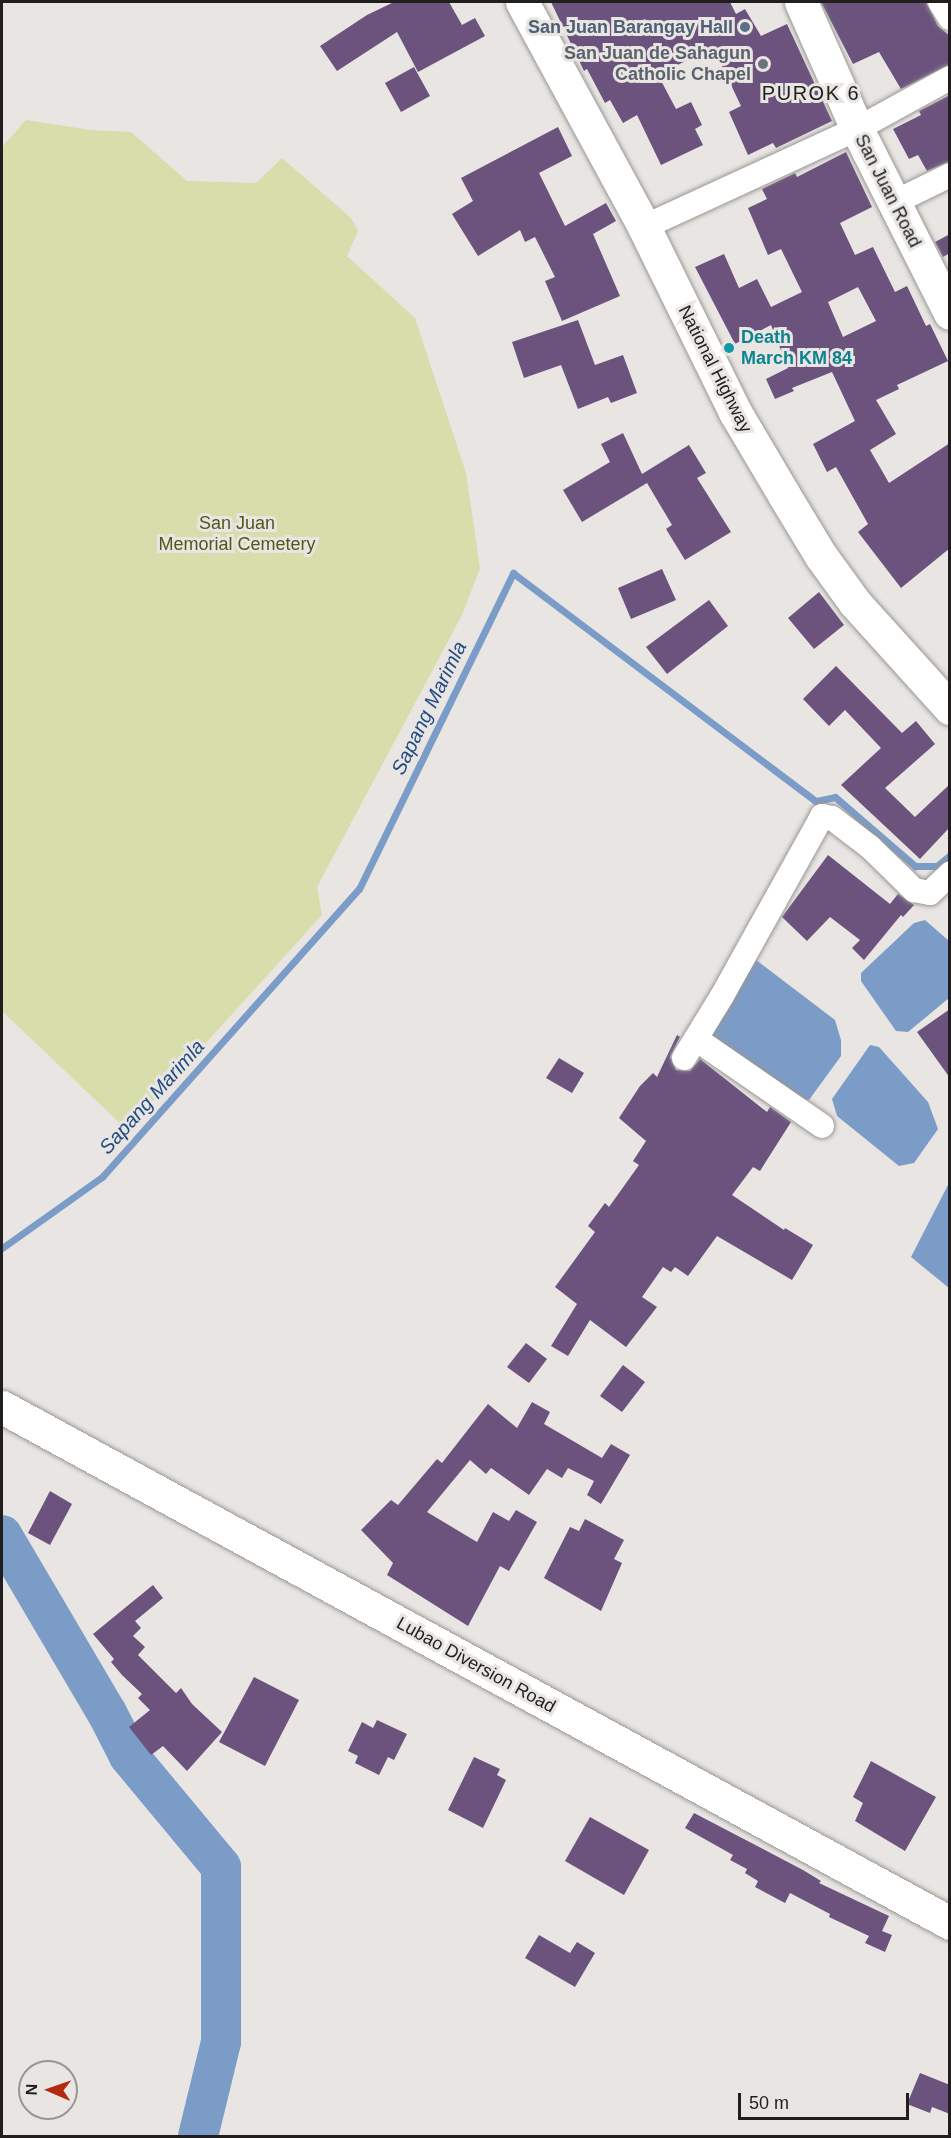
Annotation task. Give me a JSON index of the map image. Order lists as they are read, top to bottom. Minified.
{"streets":{"street":["San Juan Road","National Highway","Lubao Diversion Road"]},"districts":["PUROK 6"],"water":["Sapang Marimla"],"parks":["San Juan Memorial Cemetery"],"places":["San Juan Barangay Hall","San Juan de Sahagun Catholic Chapel","Death March KM 84"],"scale_bar":"50 m","north":"left"}
